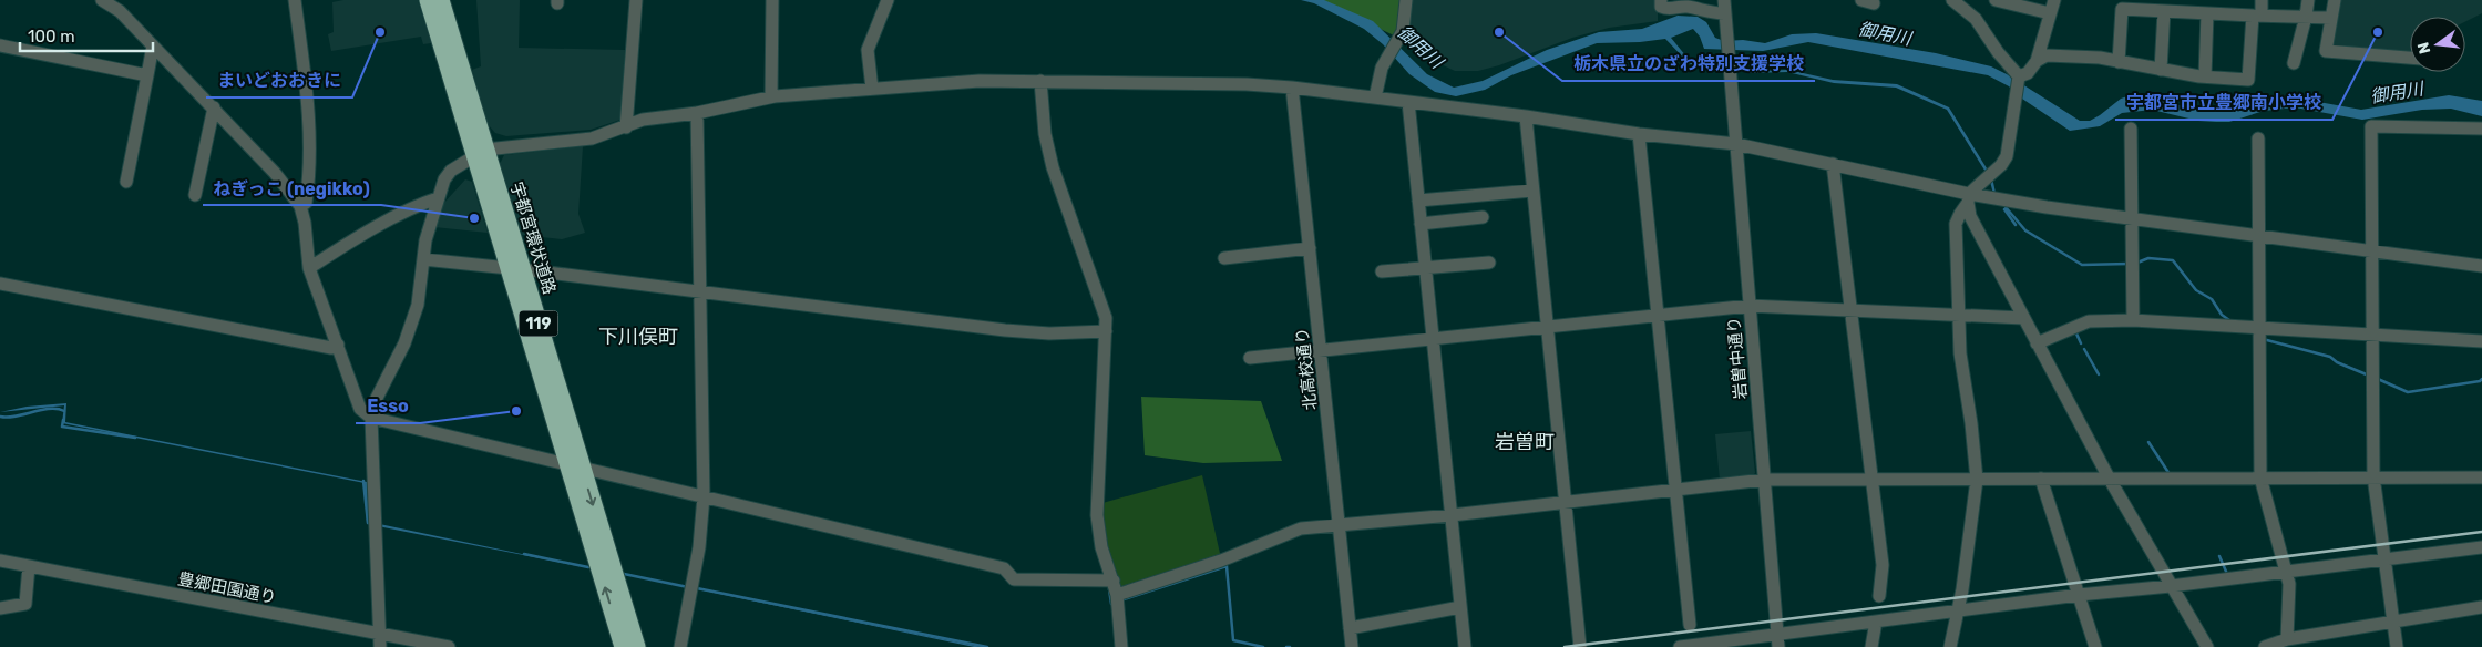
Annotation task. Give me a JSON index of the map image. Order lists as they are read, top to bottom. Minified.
{"streets":{"highway":["宇都宮環状道路","119"],"street":["岩曽中通り","北高校通り","豊郷田園通り"]},"districts":["下川俣町","岩曽町"],"water":["御用川"],"places":["まいどおおきに","栃木県立のざわ特別支援学校","宇都宮市立豊郷南小学校","ねぎっこ (negikko)","Esso"],"scale_bar":"100 m","north":"left"}
